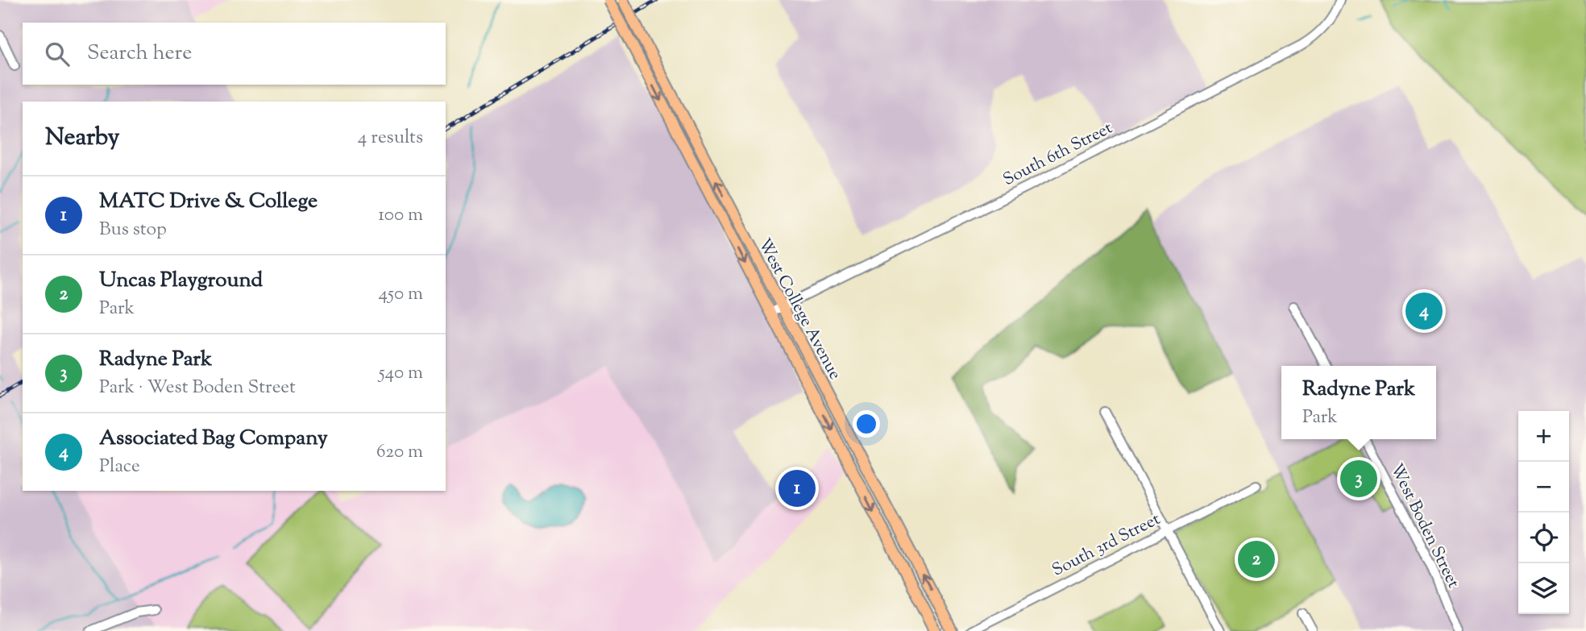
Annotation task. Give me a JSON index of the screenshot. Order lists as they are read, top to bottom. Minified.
{"streets":{"main road":["West College Avenue"],"street":["South 6th Street","West Boden Street","South 3rd Street"]},"crossings":[["South 6th Street","West College Avenue"]],"page":{"search":"Search here","heading":["Nearby","4 results"],"list":[{"mark":"1","name":"MATC Drive & College","note":"Bus stop","value":"100 m"},{"mark":"2","name":"Uncas Playground","note":"Park","value":"450 m"},{"mark":"3","name":"Radyne Park","note":"Park · West Boden Street","value":"540 m"},{"mark":"4","name":"Associated Bag Company","note":"Place","value":"620 m"}],"pins":["4","3","1","2"],"popup":["Radyne Park","Park"],"map_buttons":["+","−"]}}
